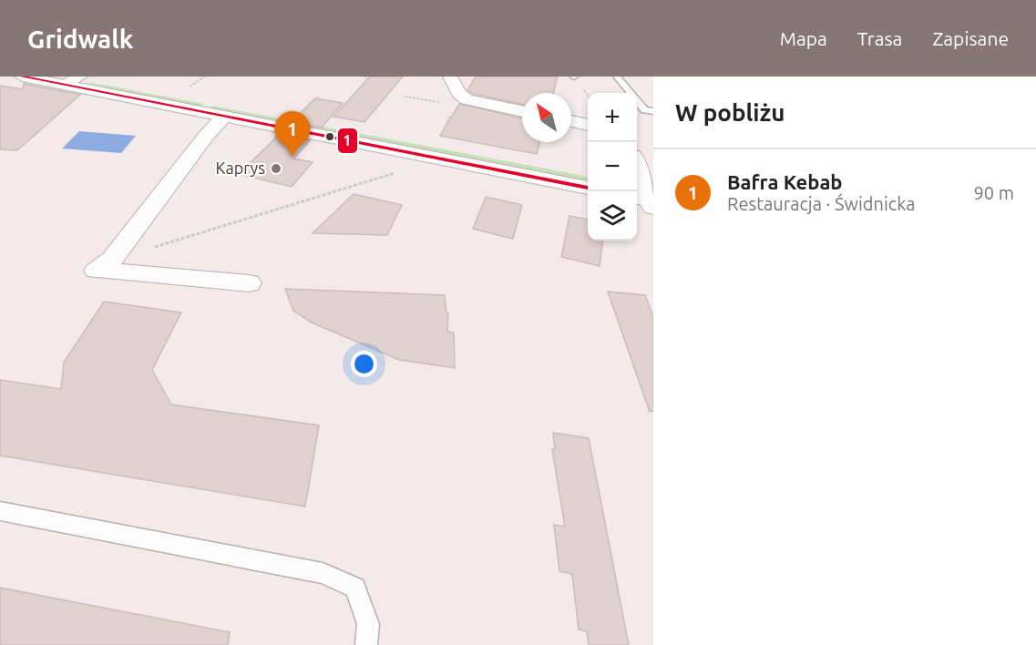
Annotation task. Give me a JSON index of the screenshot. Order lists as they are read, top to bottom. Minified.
{"places":["Kaprys"],"lines":["transit line 1"],"north":"top left","page":{"header":"Gridwalk","nav":["Mapa","Trasa","Zapisane"],"heading":"W pobliżu","map_buttons":["+","−"],"pins":"1","list":[{"mark":"1","name":"Bafra Kebab","note":"Restauracja · Świdnicka","value":"90 m"}]}}
